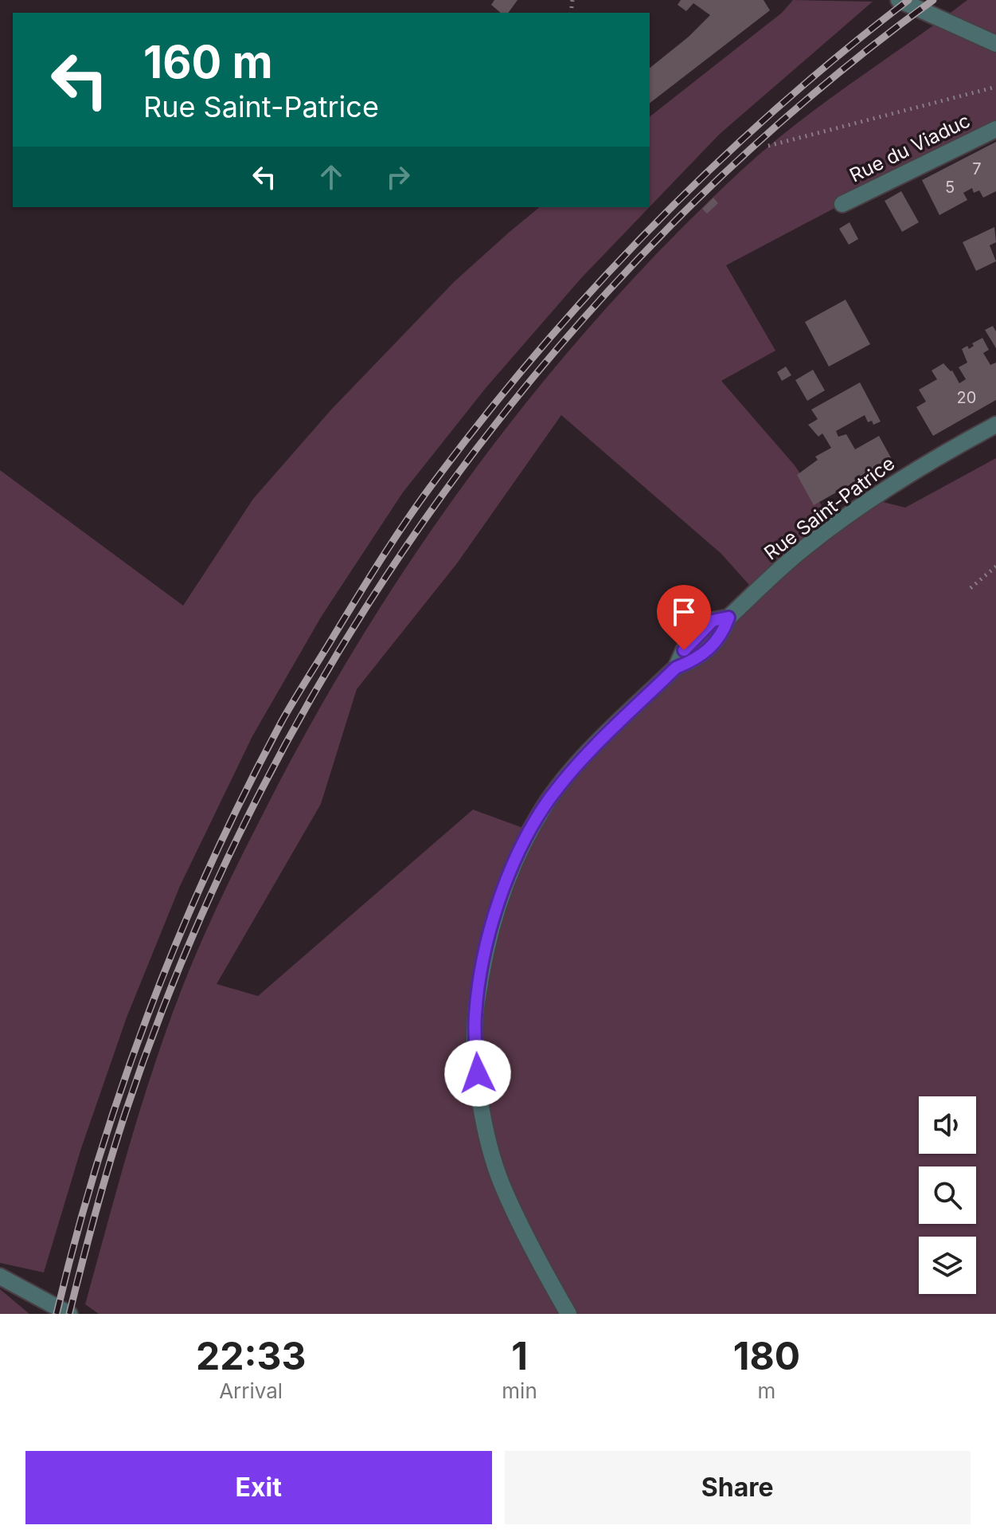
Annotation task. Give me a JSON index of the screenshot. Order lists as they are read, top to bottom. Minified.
{"streets":{"street":["Rue du Viaduc","Rue Saint-Patrice"]},"house_numbers":["7","5","20"],"page":{"turn":["160 m","Rue Saint-Patrice"],"eta":["22:33","Arrival","1","min","180","m"],"buttons":["Exit","Share"]}}
